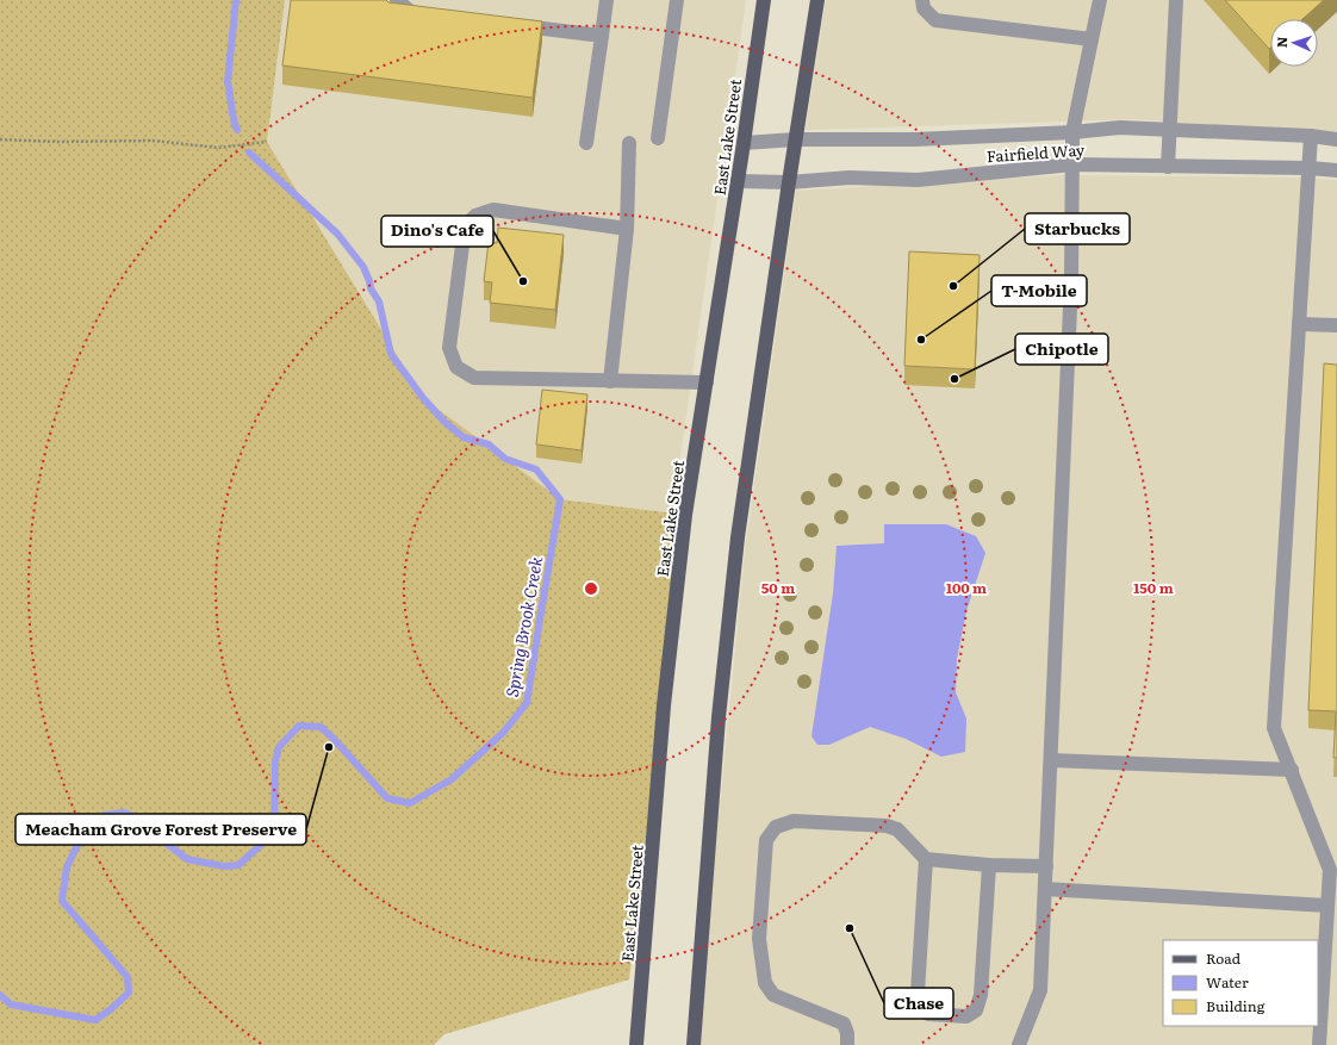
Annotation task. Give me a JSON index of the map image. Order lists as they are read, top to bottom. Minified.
{"streets":{"main road":["East Lake Street"],"street":["Fairfield Way"]},"crossings":[["East Lake Street","Fairfield Way"]],"water":["Spring Brook Creek"],"places":["Dino's Cafe","Starbucks","T-Mobile","Chipotle","Meacham Grove Forest Preserve","Chase"],"legend":["Road","Water","Building"],"north":"left","rings":["50 m","100 m","150 m"]}
